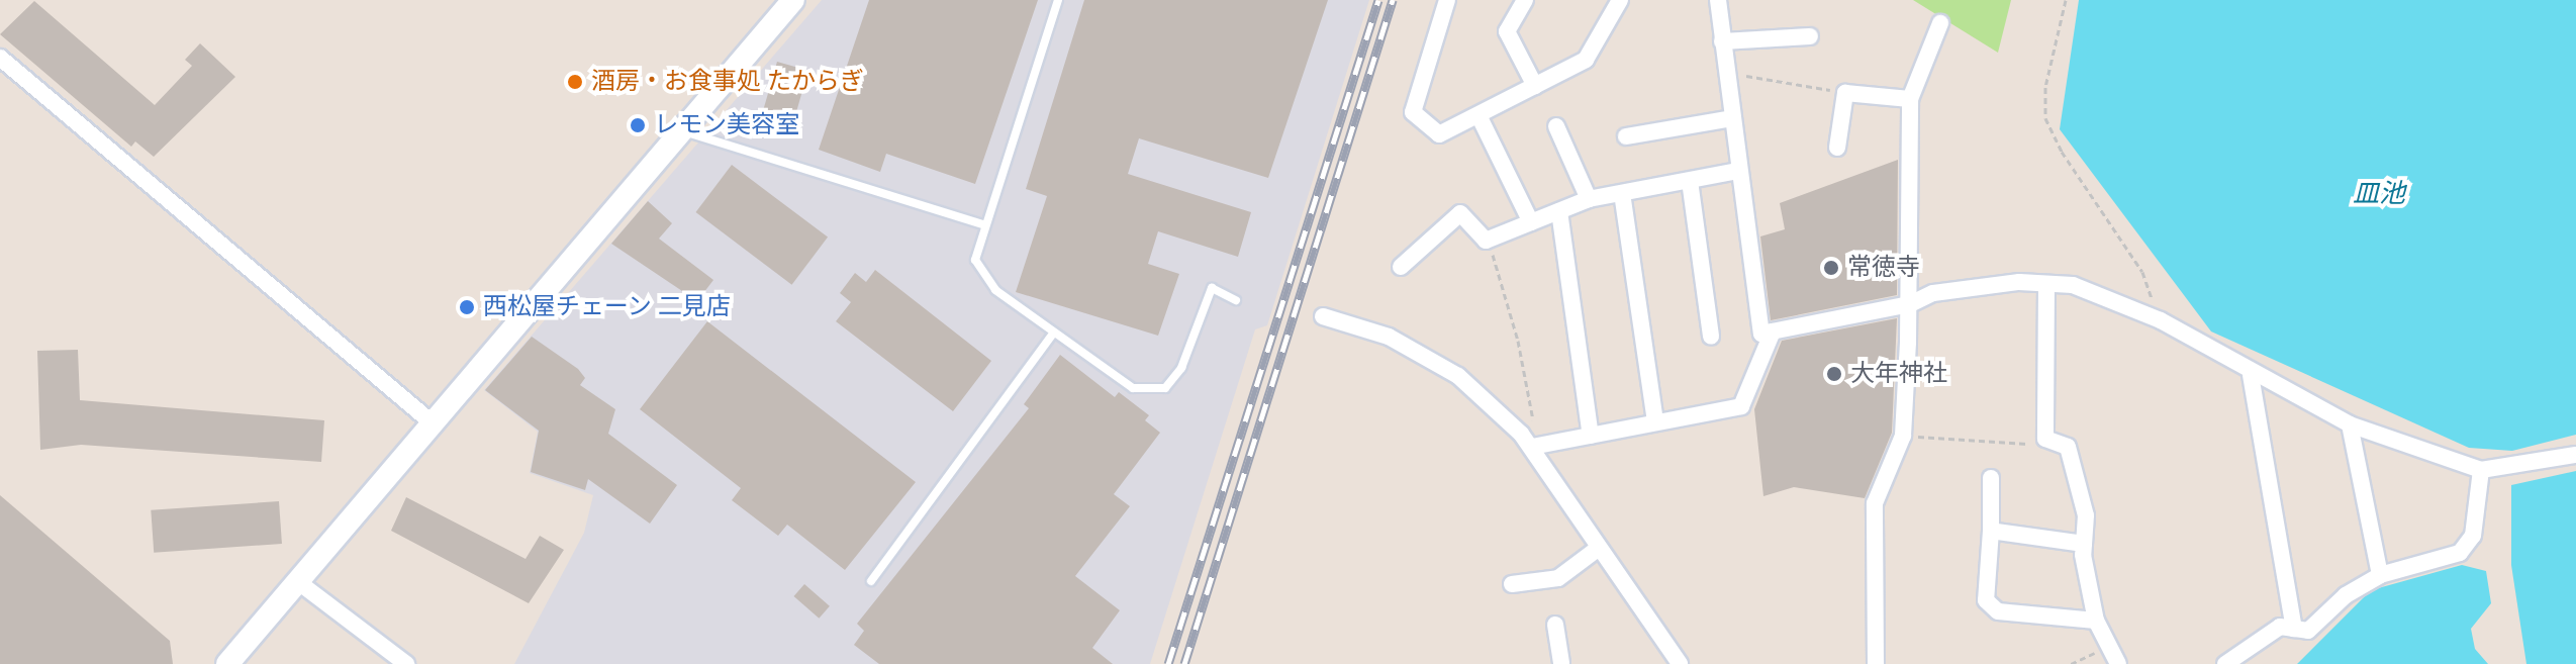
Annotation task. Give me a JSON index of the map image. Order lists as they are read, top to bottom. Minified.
{"water":["皿池"],"places":["酒房・お食事処 たからぎ","レモン美容室","常徳寺","西松屋チェーン 二見店","大年神社"]}
